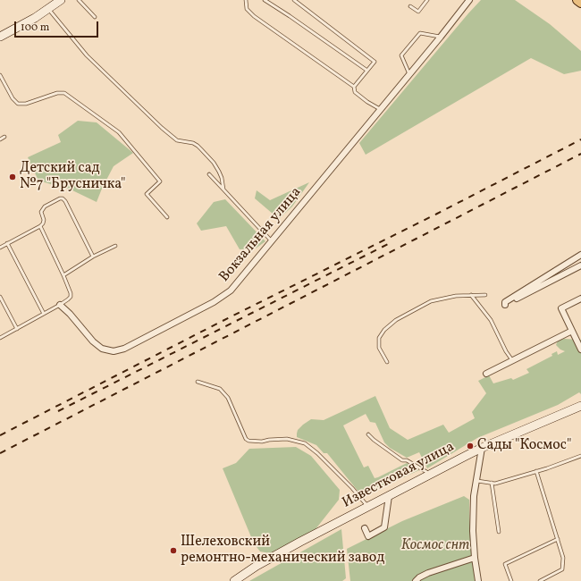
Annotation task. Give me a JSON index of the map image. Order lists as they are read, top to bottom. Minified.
{"streets":{"main road":["Известковая улица"],"street":["Вокзальная улица"]},"parks":["Космос снт"],"places":["Детский сад №7 \"Брусничка\"","Сады \"Космос\"","Шелеховский ремонтно-механический завод"],"scale_bar":"100 m"}
